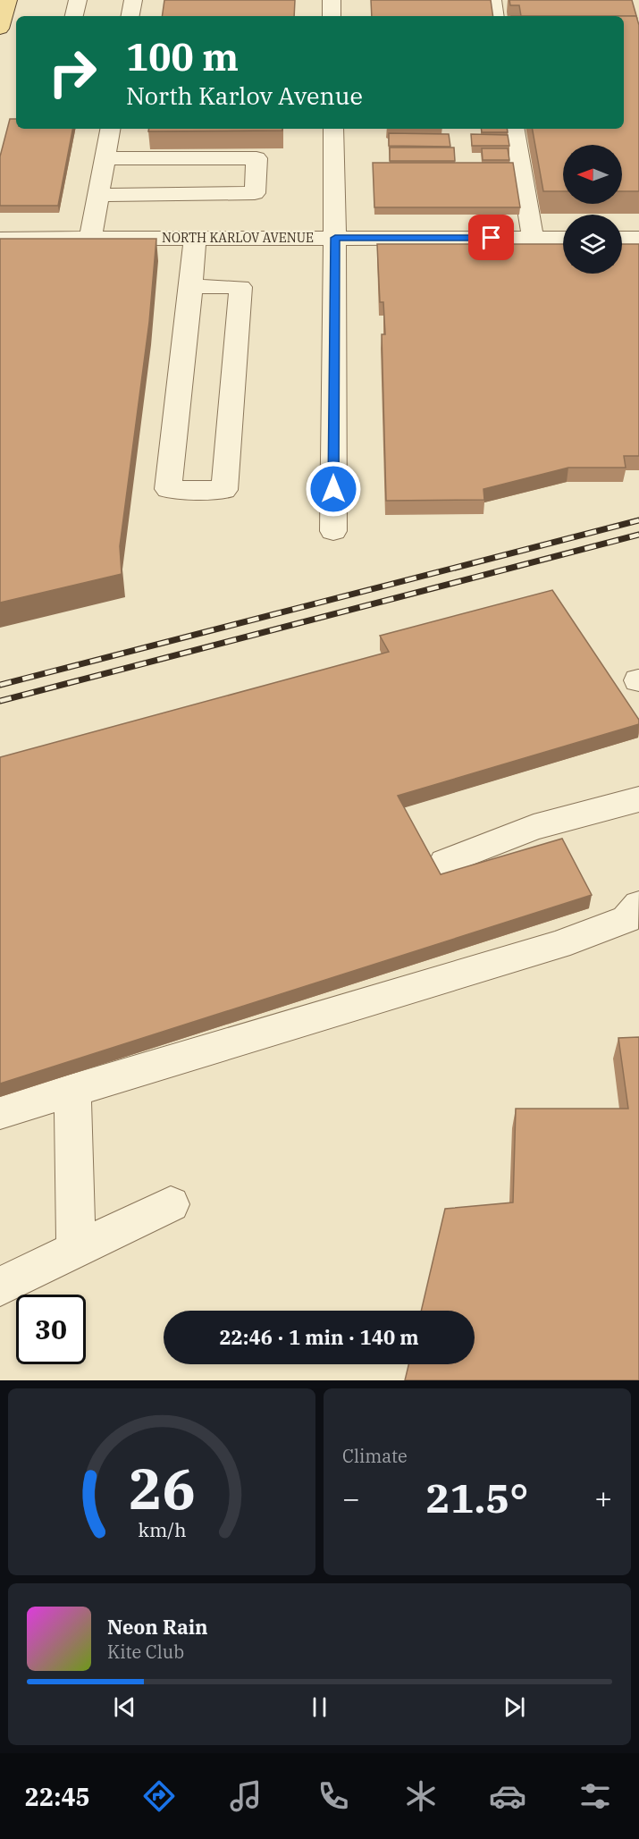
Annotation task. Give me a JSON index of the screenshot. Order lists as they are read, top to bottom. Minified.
{"streets":{"street":["NORTH KARLOV AVENUE"]},"north":"left","page":{"turn":["100 m","North Karlov Avenue"],"limit":"30","trip":"22:46 · 1 min · 140 m","tile":"Climate","heat":["−","21.5°","+"],"song":["Neon Rain","Kite Club"],"tabs":"22:45","gauge":["26","km/h"]}}
